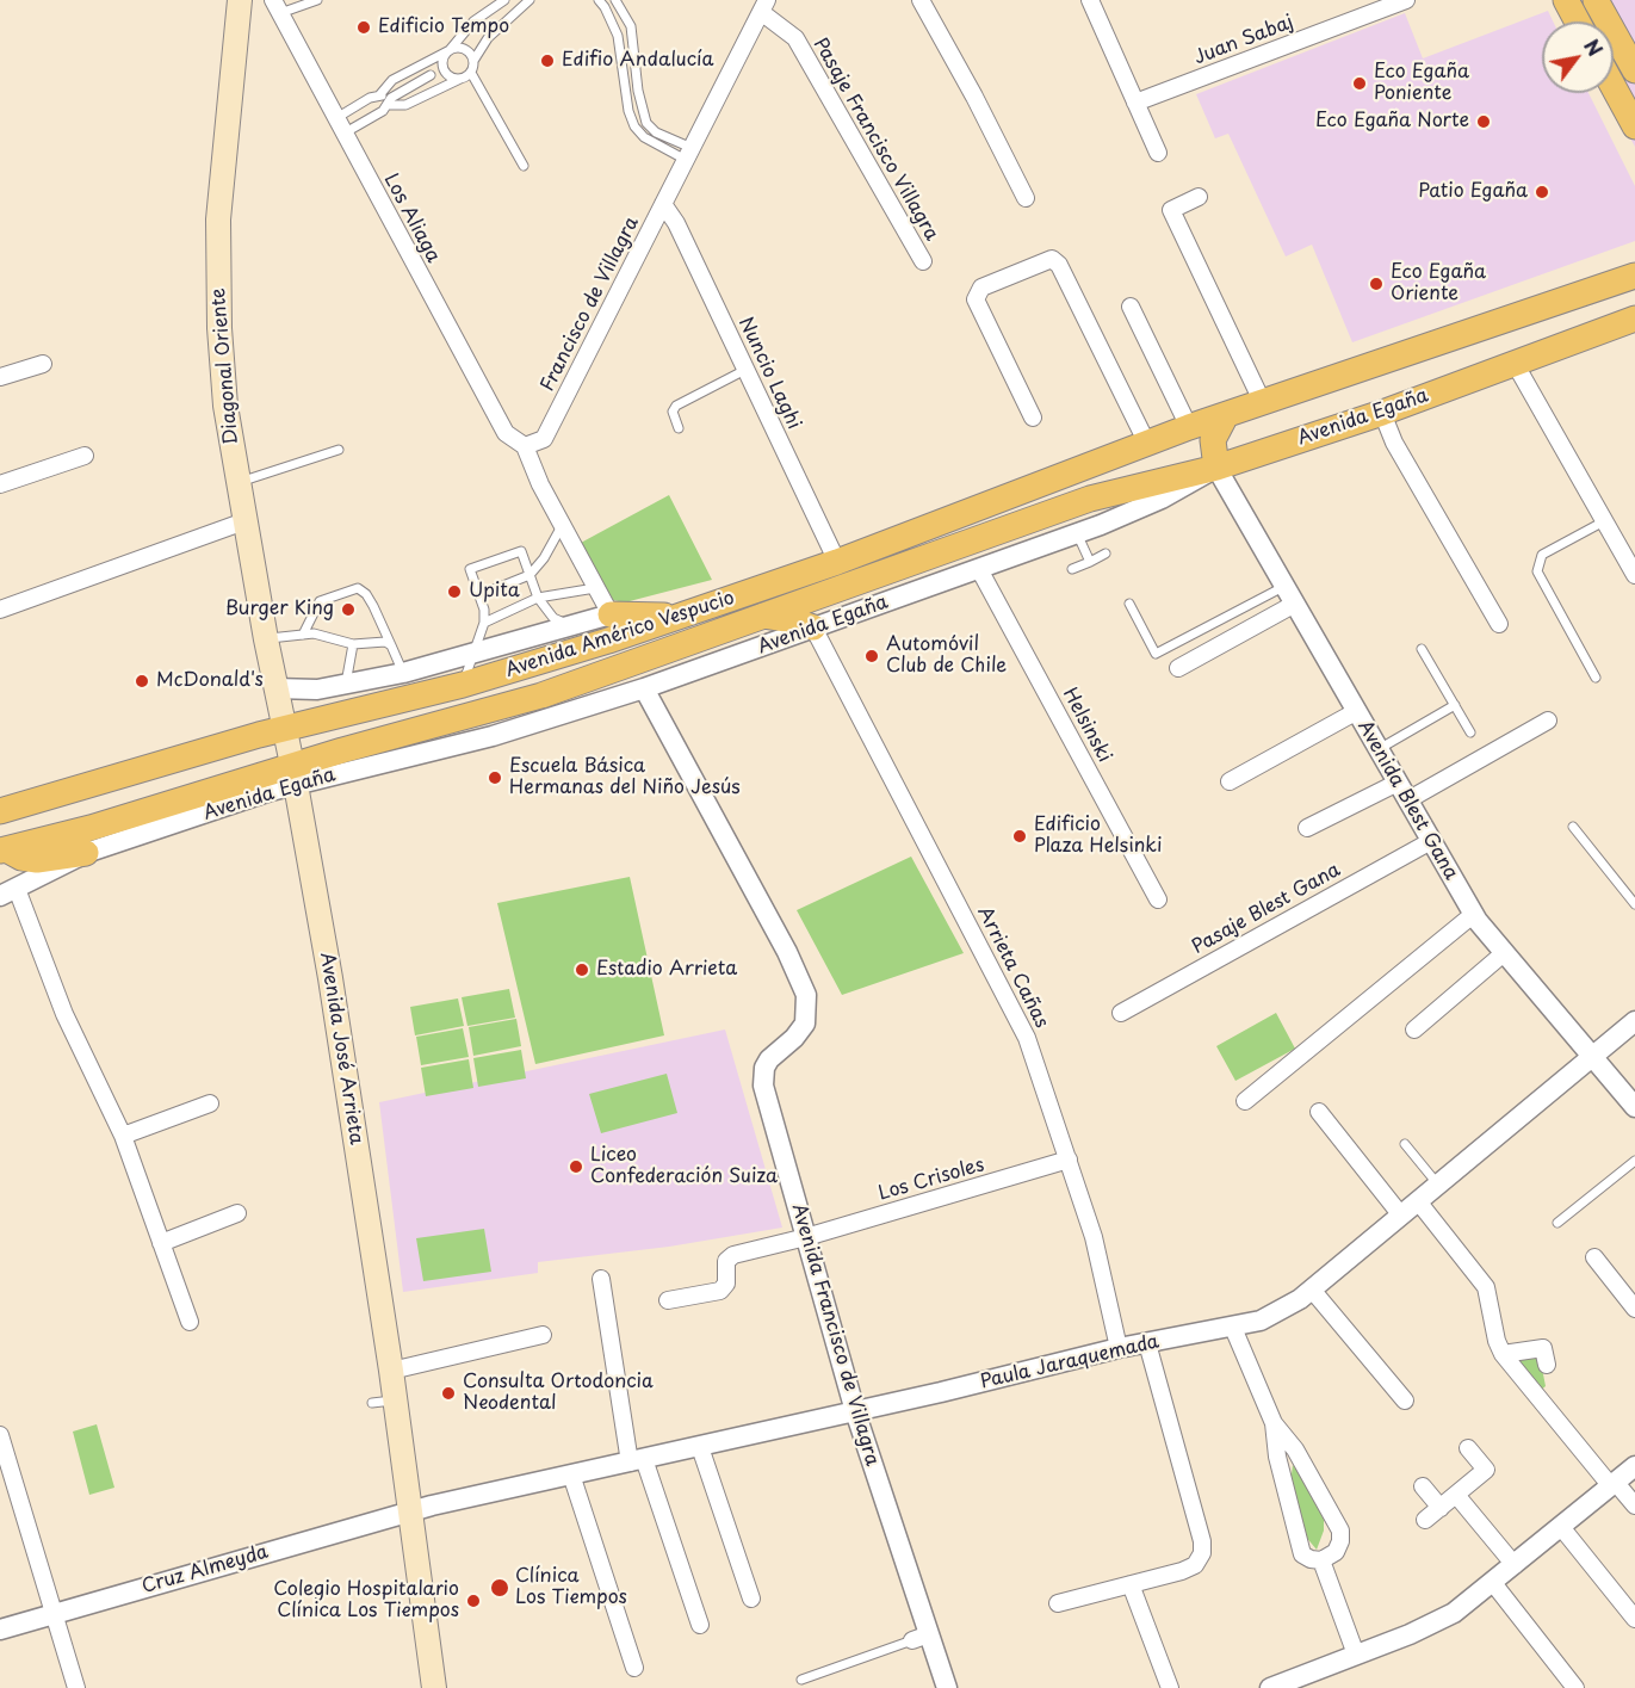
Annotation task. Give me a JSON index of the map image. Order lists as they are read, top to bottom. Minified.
{"streets":{"main road":["Diagonal Oriente","Avenida Egaña","Avenida Américo Vespucio","Avenida José Arrieta"],"street":["Juan Sabaj","Pasaje Francisco Villagra","Los Aliaga","Francisco de Villagra","Nuncio Laghi","Helsinski","Avenida Blest Gana","Pasaje Blest Gana","Arrieta Cañas","Los Crisoles","Avenida Francisco de Villagra","Paula Jaraquemada","Cruz Almeyda"]},"crossings":[["Pasaje Francisco Villagra","Francisco de Villagra"],["Los Aliaga","Francisco de Villagra"],["Francisco de Villagra","Nuncio Laghi"],["Diagonal Oriente","Avenida Américo Vespucio"],["Diagonal Oriente","Avenida José Arrieta"],["Nuncio Laghi","Avenida Américo Vespucio"],["Avenida Egaña","Avenida Américo Vespucio"],["Avenida Egaña","Helsinski"],["Avenida Egaña","Avenida Blest Gana"],["Avenida Egaña","Arrieta Cañas"],["Avenida Egaña","Avenida José Arrieta"],["Avenida Egaña","Avenida Francisco de Villagra"],["Avenida Américo Vespucio","Avenida Blest Gana"],["Avenida Américo Vespucio","Avenida José Arrieta"],["Avenida Blest Gana","Pasaje Blest Gana"],["Avenida Blest Gana","Paula Jaraquemada"],["Arrieta Cañas","Los Crisoles"],["Arrieta Cañas","Paula Jaraquemada"],["Avenida José Arrieta","Paula Jaraquemada"],["Avenida José Arrieta","Cruz Almeyda"],["Los Crisoles","Avenida Francisco de Villagra"],["Avenida Francisco de Villagra","Paula Jaraquemada"],["Paula Jaraquemada","Cruz Almeyda"]],"places":["Edificio Tempo","Edifio Andalucía","Eco Egaña Poniente","Eco Egaña Norte","Patio Egaña","Eco Egaña Oriente","Upita","Burger King","Automóvil Club de Chile","McDonald's","Escuela Básica Hermanas del Niño Jesús","Edificio Plaza Helsinki","Estadio Arrieta","Liceo Confederación Suiza","Consulta Ortodoncia Neodental","Clínica Los Tiempos","Colegio Hospitalario Clínica Los Tiempos"],"north":"top right"}
